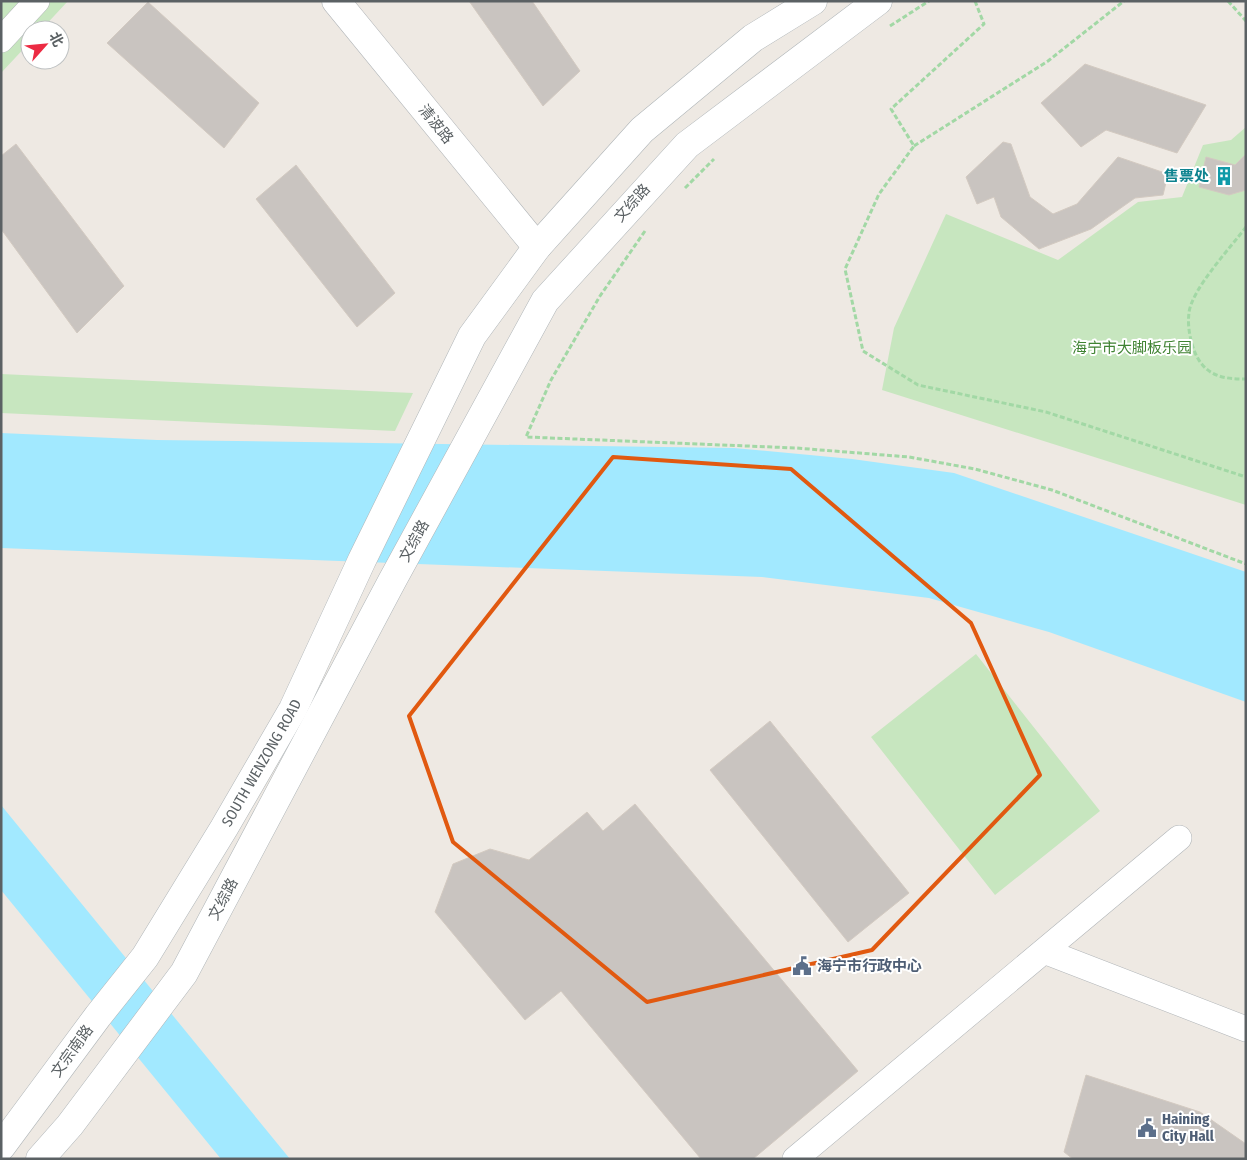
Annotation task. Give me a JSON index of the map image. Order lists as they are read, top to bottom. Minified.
{"streets":{"main road":["清波路","文综路","SOUTH WENZONG ROAD","文宗南路"]},"crossings":[["清波路","SOUTH WENZONG ROAD"],["SOUTH WENZONG ROAD","文宗南路"]],"parks":["海宁市大脚板乐园"],"places":{"building":["售票处"],"public building":["海宁市行政中心","Haining City Hall"]},"north":"top right"}
